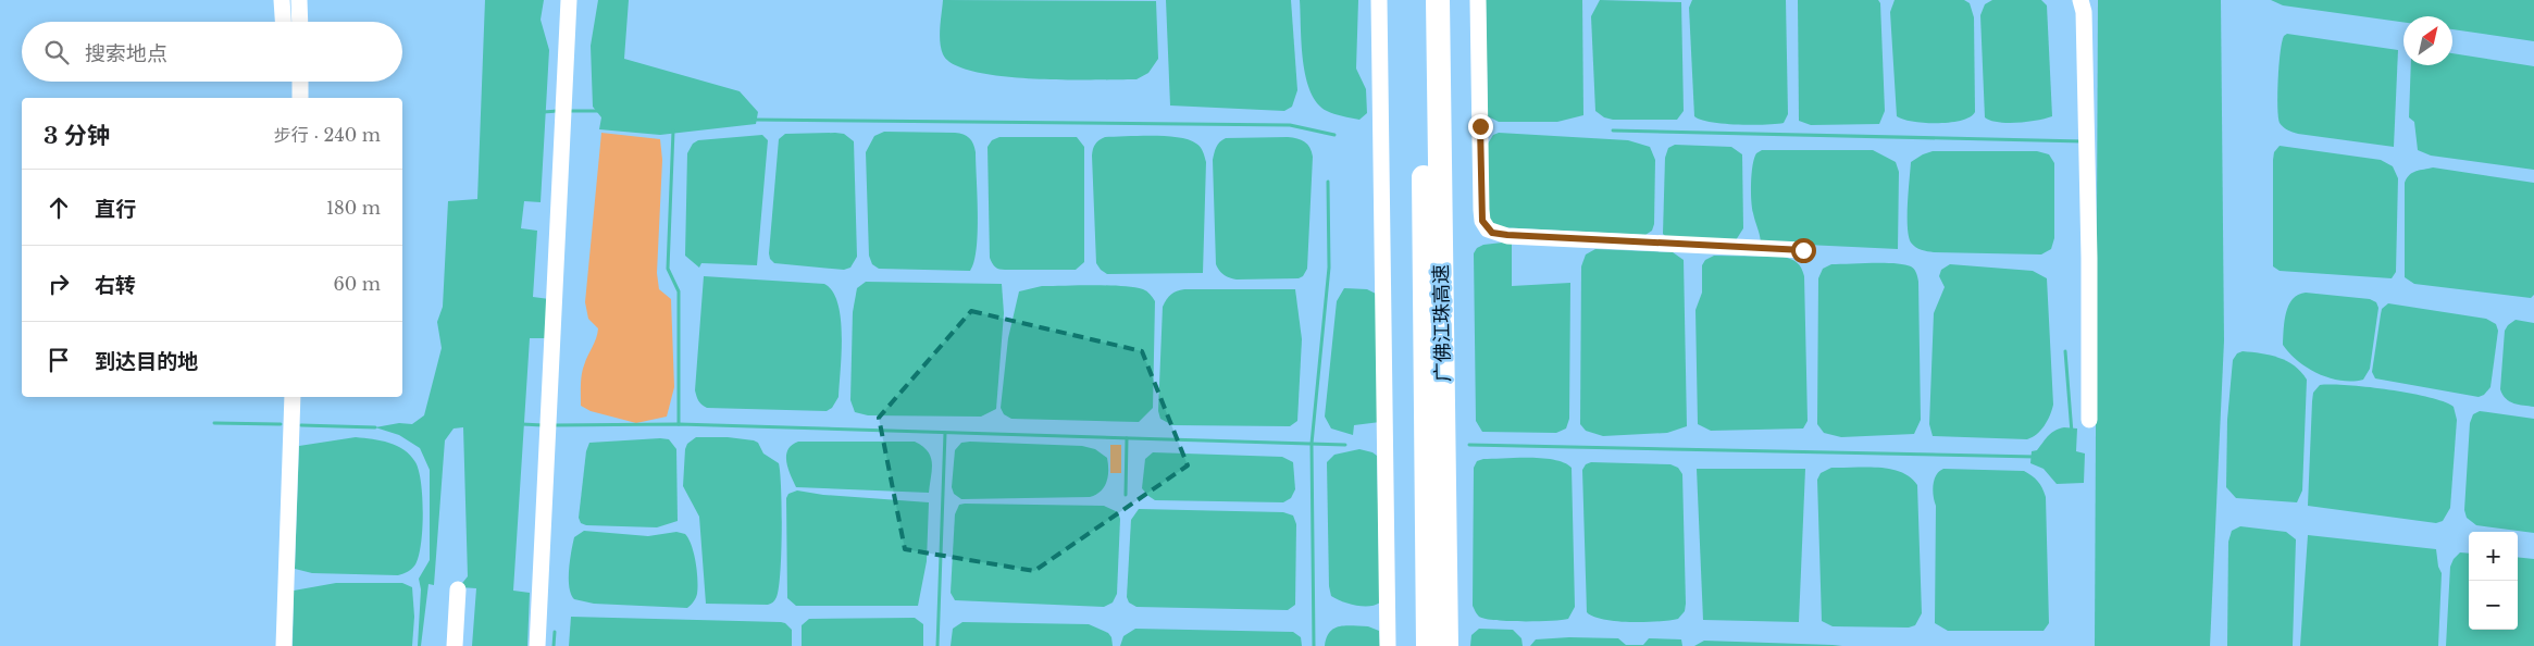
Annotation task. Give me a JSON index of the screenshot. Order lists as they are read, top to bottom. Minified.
{"streets":{"highway":["广佛江珠高速"]},"north":"top right","page":{"search":"搜索地点","heading":["3 分钟","步行 · 240 m"],"list":[["直行","180 m"],["右转","60 m"],"到达目的地"],"map_buttons":["+","−"]}}
